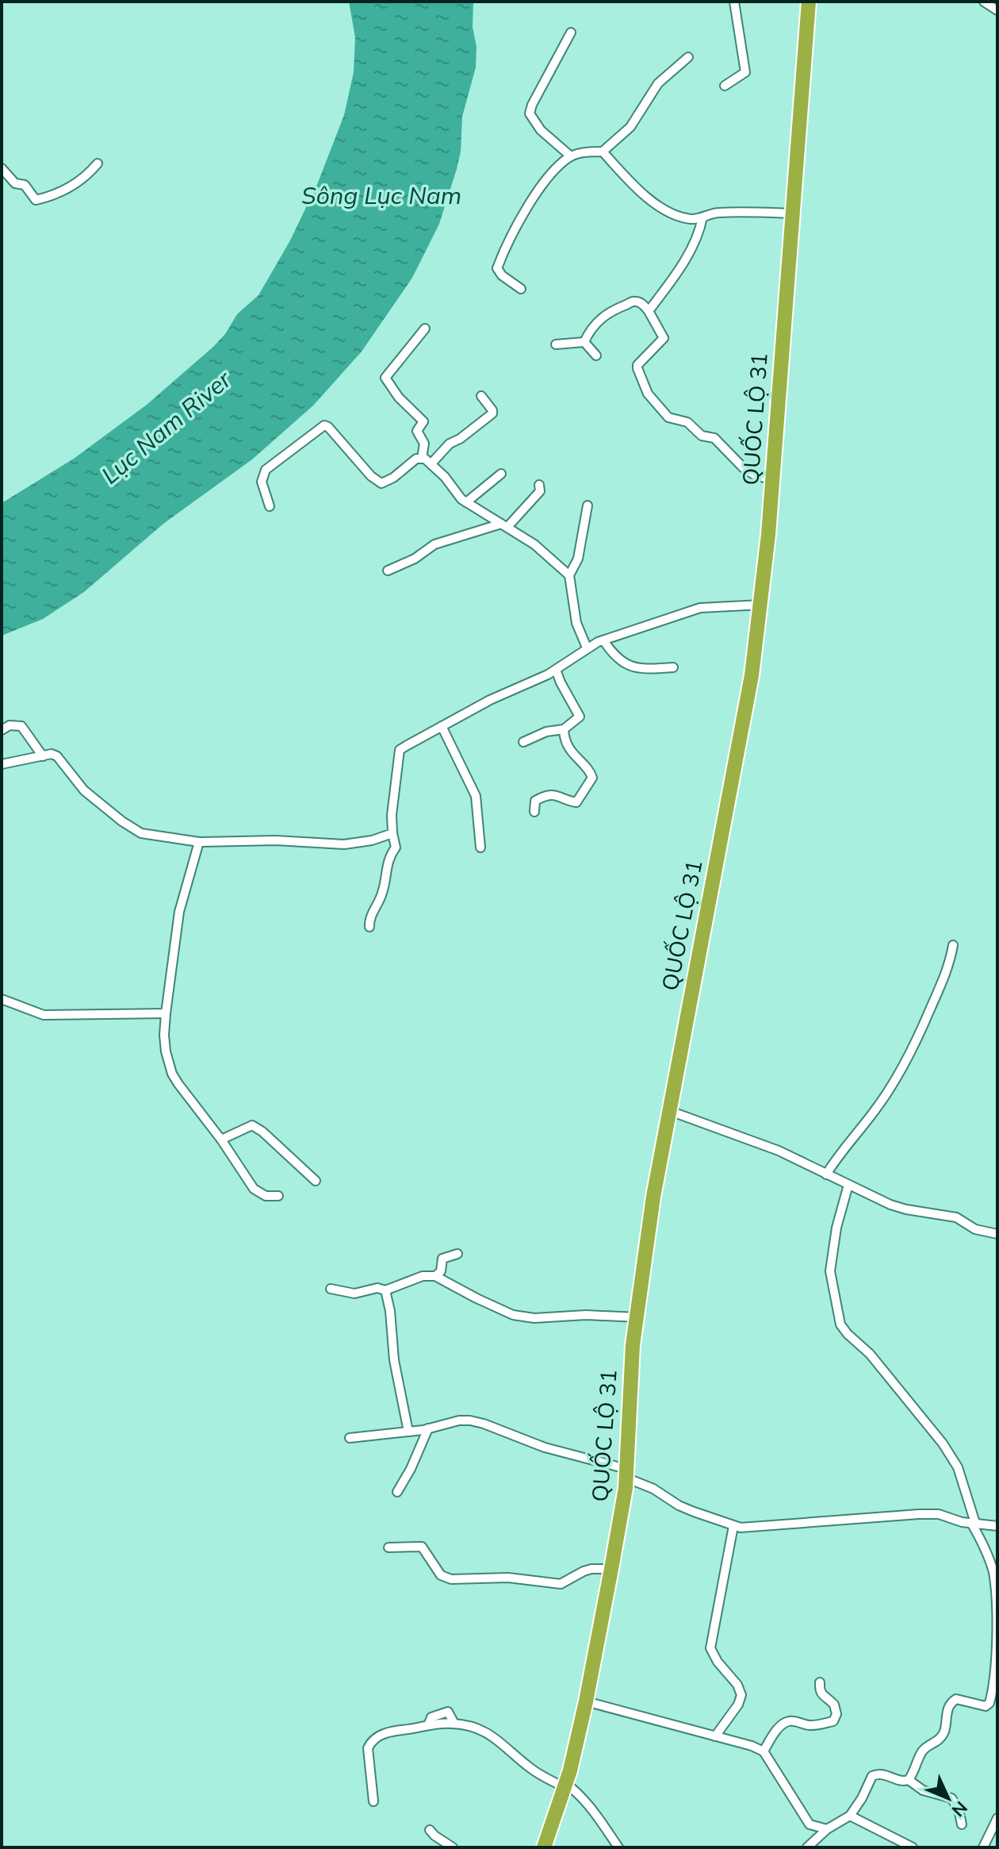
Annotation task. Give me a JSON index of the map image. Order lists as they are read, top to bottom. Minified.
{"streets":{"highway":["QUỐC LỘ 31"]},"water":["Sông Lục Nam","Lục Nam River"],"north":"bottom right"}
